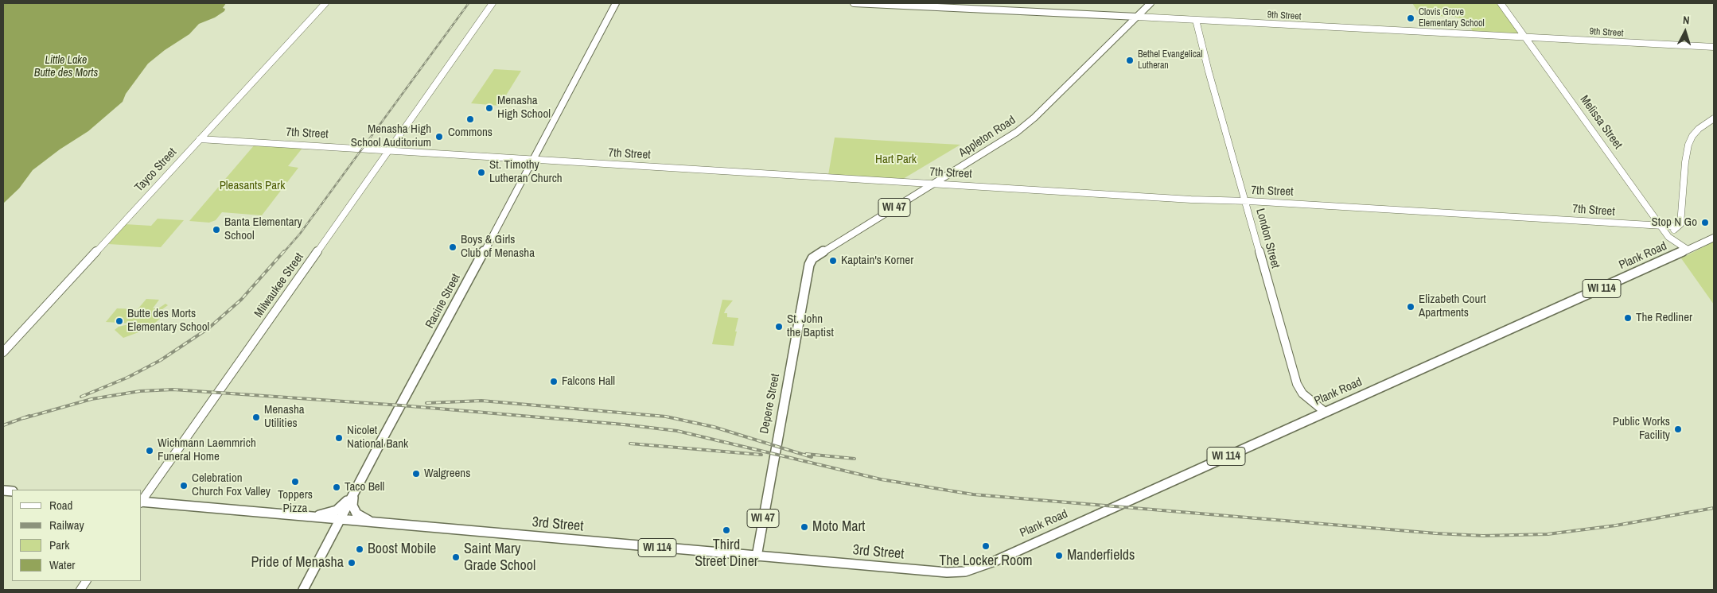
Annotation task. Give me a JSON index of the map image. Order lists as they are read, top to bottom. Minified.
{"streets":{"main road":["9th Street","Appleton Road","WI 47","Plank Road","WI 114","Racine Street","Depere Street","3rd Street"],"street":["Melissa Street","7th Street","Tayco Street","London Street","Milwaukee Street"]},"crossings":[["9th Street","Melissa Street"],["9th Street","Appleton Road"],["9th Street","London Street"],["Melissa Street","7th Street"],["Melissa Street","Plank Road"],["7th Street","Appleton Road"],["7th Street","Tayco Street"],["7th Street","London Street"],["7th Street","Milwaukee Street"],["7th Street","Racine Street"],["Appleton Road","Depere Street"],["London Street","Plank Road"],["Plank Road","3rd Street"],["Racine Street","3rd Street"],["Depere Street","3rd Street"]],"water":["Little Lake Butte des Morts"],"parks":["Hart Park","Pleasants Park"],"places":["Clovis Grove Elementary School","Bethel Evangelical Lutheran","Menasha High School","Commons","Menasha High School Auditorium","St. Timothy Lutheran Church","Stop N Go","Banta Elementary School","Boys & Girls Club of Menasha","Kaptain's Korner","Elizabeth Court Apartments","The Redliner","Butte des Morts Elementary School","St. John the Baptist","Falcons Hall","Menasha Utilities","Public Works Facility","Nicolet National Bank","Wichmann Laemmrich Funeral Home","Walgreens","Toppers Pizza","Celebration Church Fox Valley","Taco Bell","Moto Mart","Third Street Diner","The Locker Room","Boost Mobile","Manderfields","Saint Mary Grade School","Pride of Menasha"],"legend":["Road","Railway","Park","Water"],"north":"top"}
